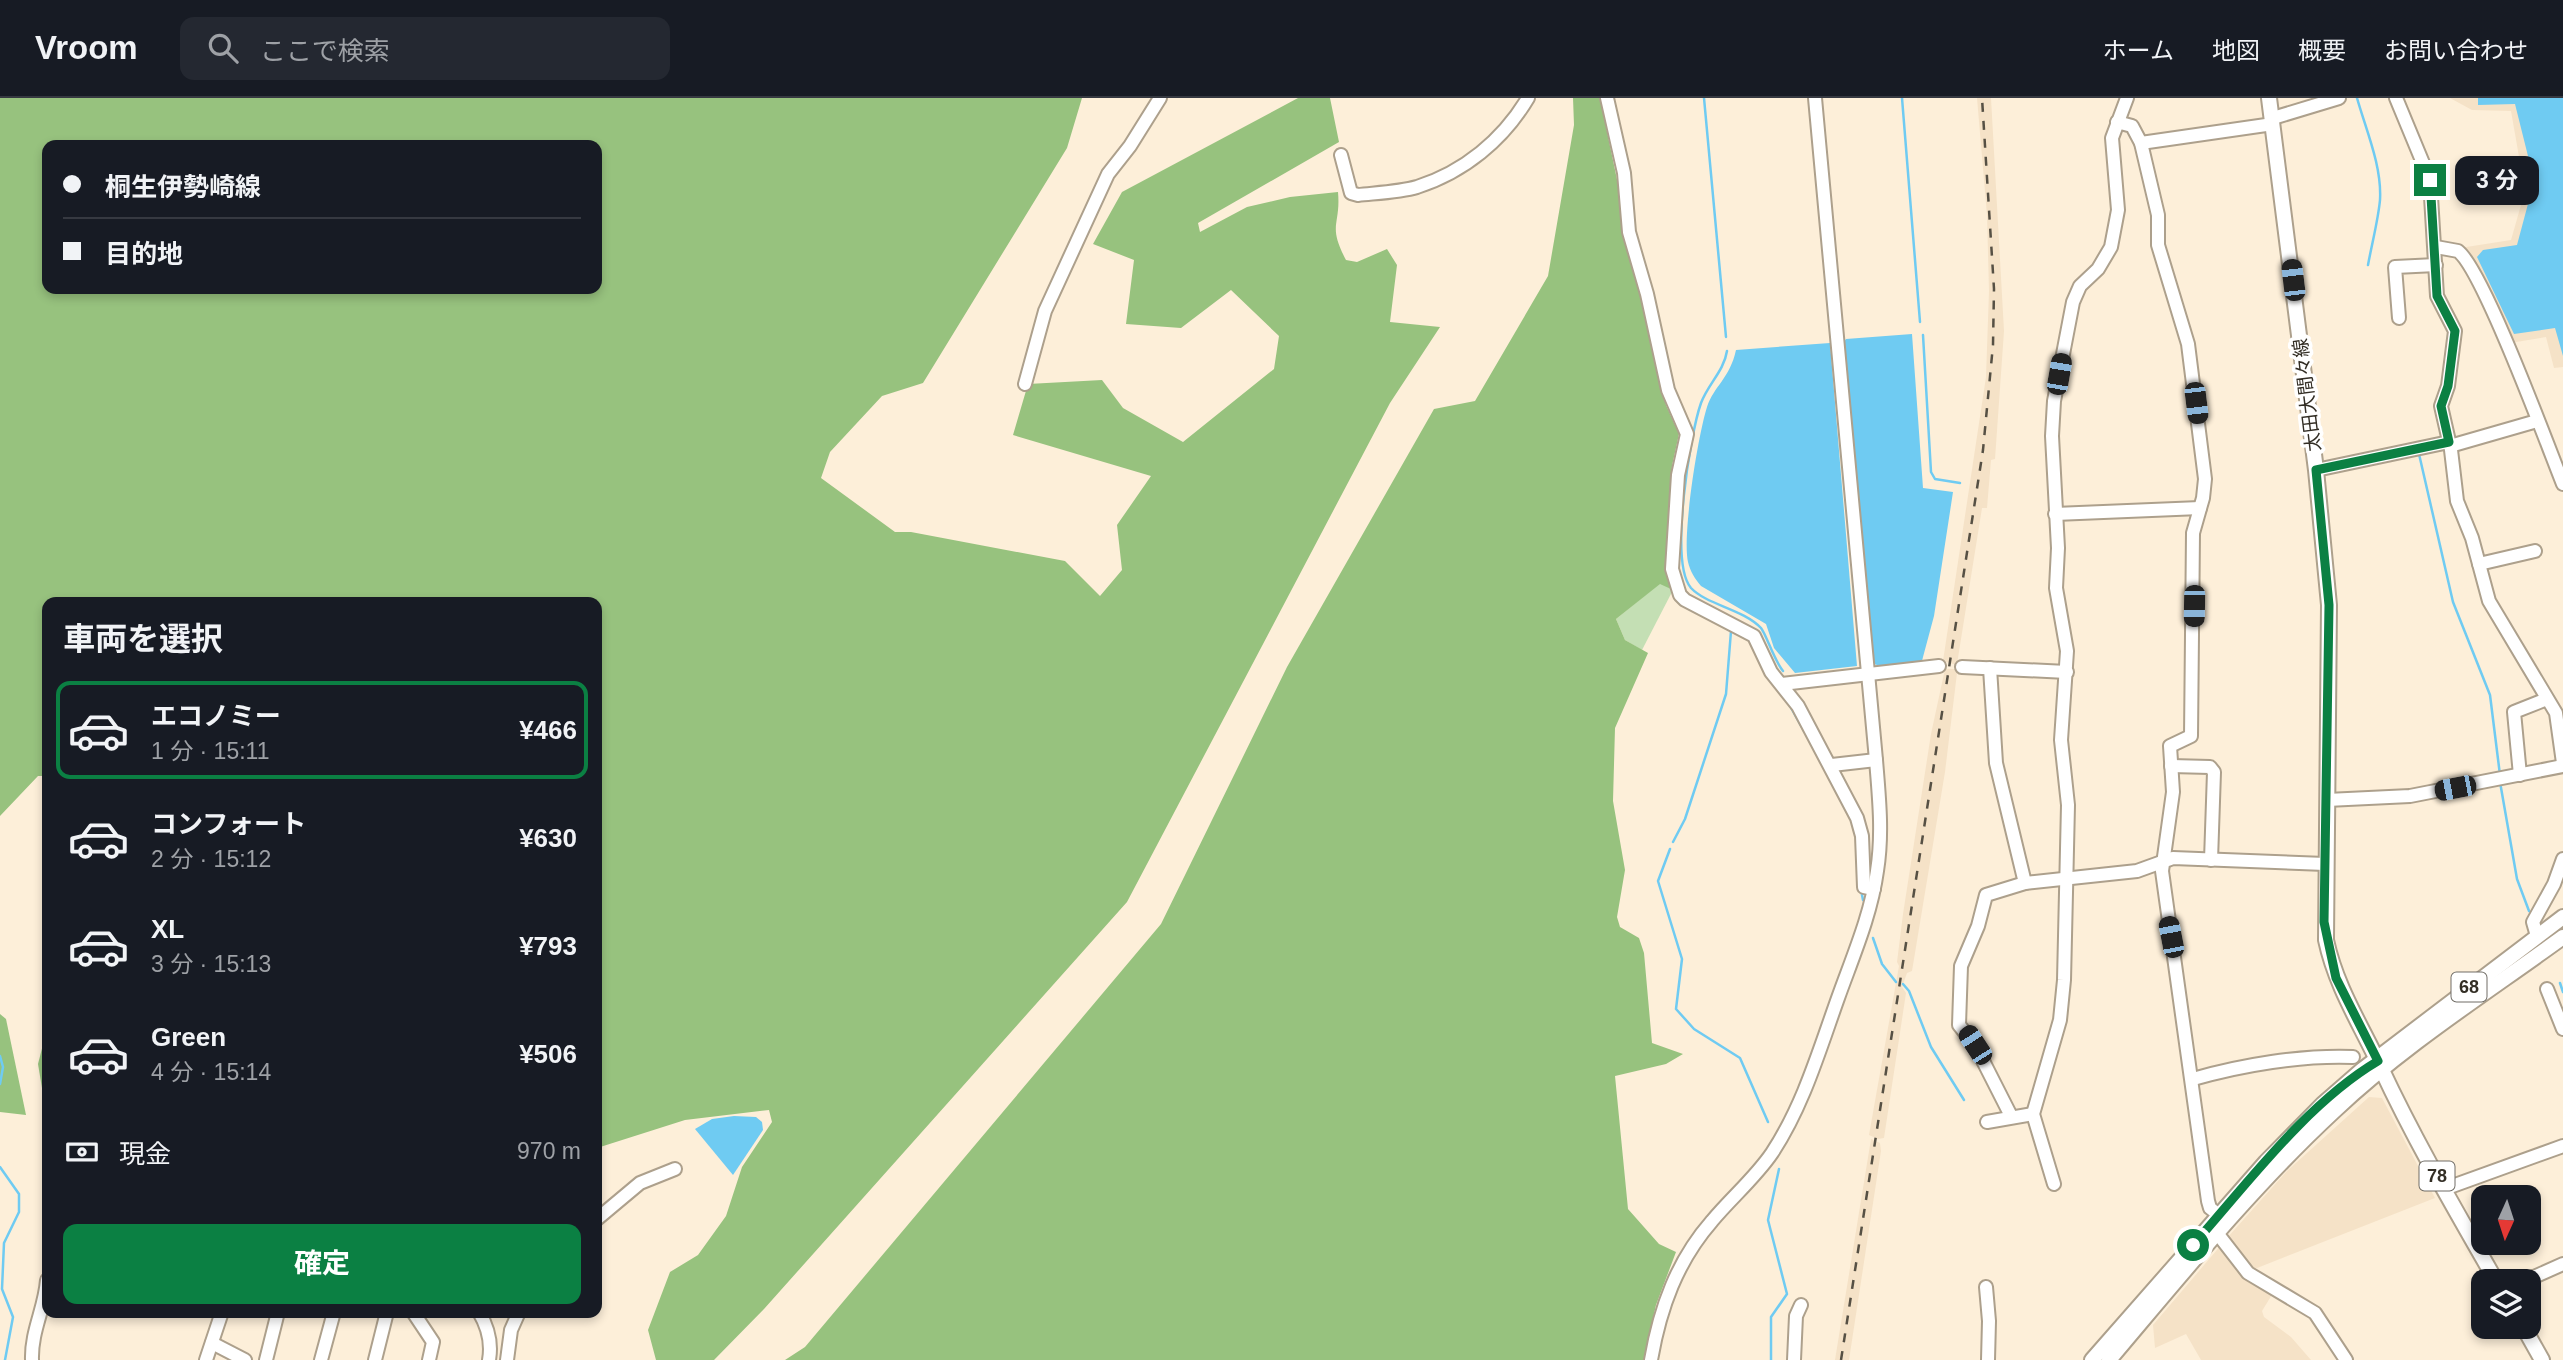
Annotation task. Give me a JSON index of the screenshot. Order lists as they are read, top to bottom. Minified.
{"streets":{"main road":["太田大間々線","68","78"]},"crossings":[["太田大間々線","68"]],"north":"bottom","page":{"header":"Vroom","search":"ここで検索","nav":["ホーム","地図","概要","お問い合わせ"],"banner":["桐生伊勢崎線","目的地"],"bubble":"3 分","heading":"車両を選択","list":[{"name":"エコノミー","note":"1 分 · 15:11","value":"¥466"},{"name":"コンフォート","note":"2 分 · 15:12","value":"¥630"},{"name":"XL","note":"3 分 · 15:13","value":"¥793"},{"name":"Green","note":"4 分 · 15:14","value":"¥506"}],"pay":["現金","970 m"],"buttons":"確定"}}
